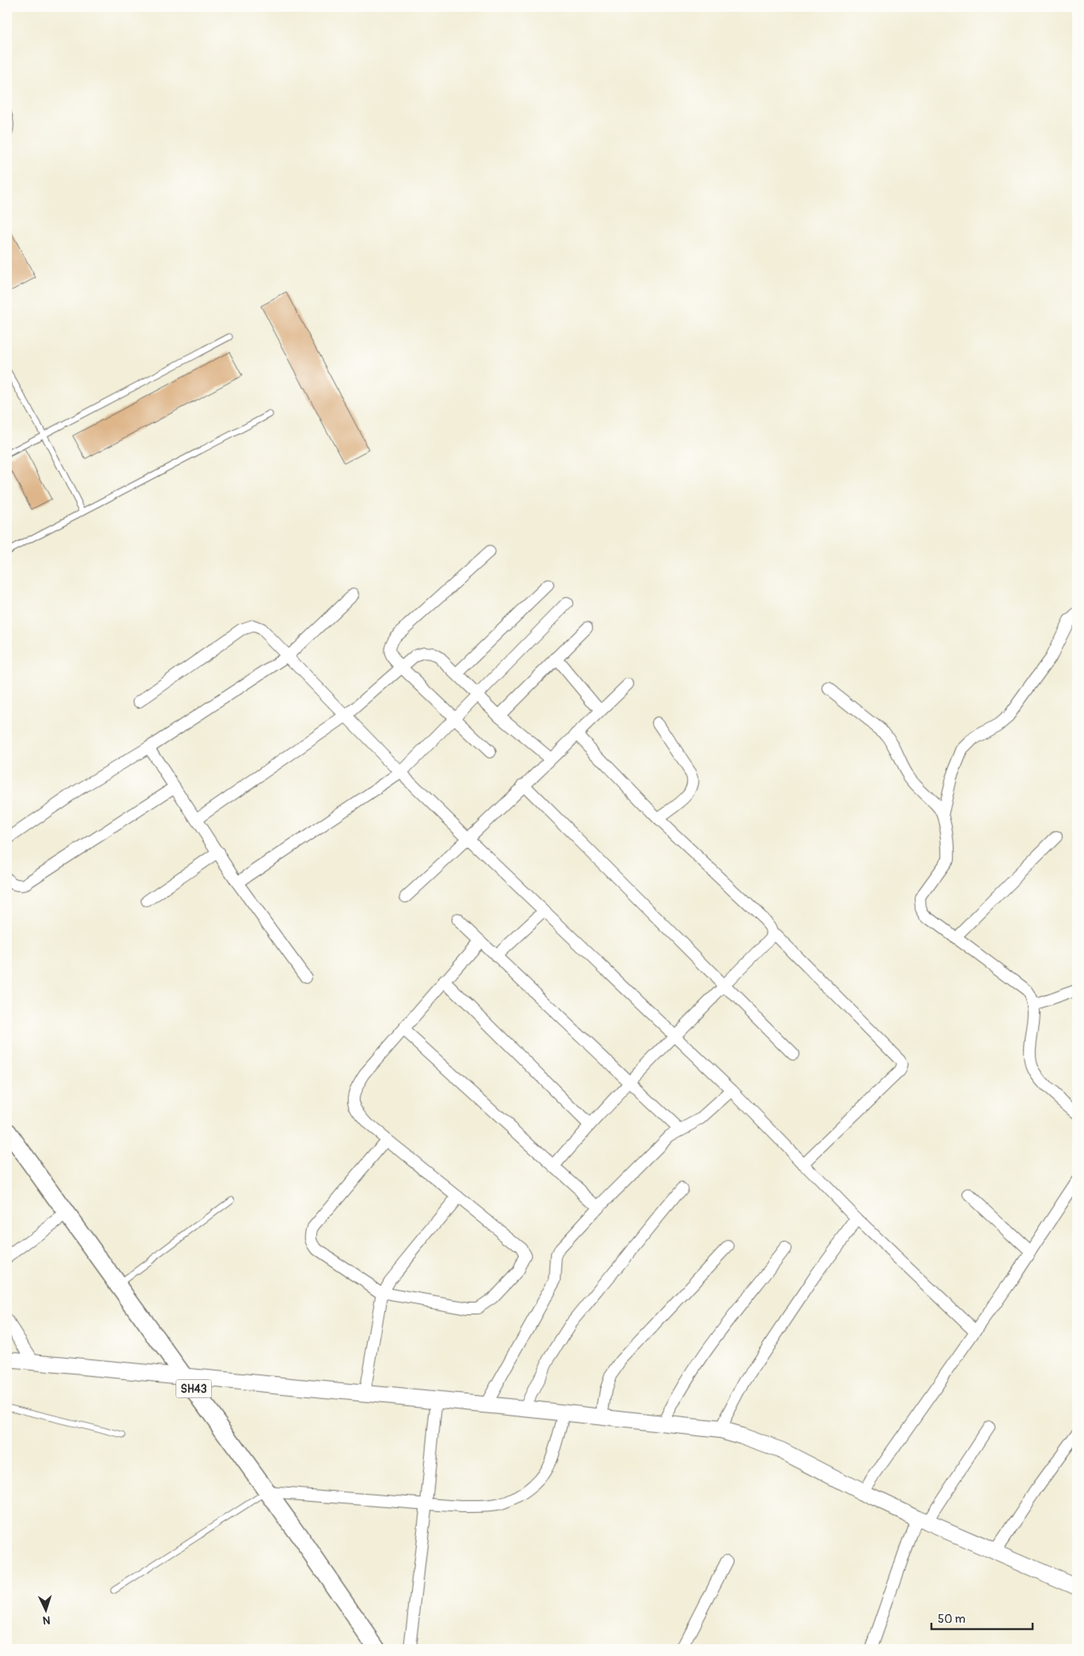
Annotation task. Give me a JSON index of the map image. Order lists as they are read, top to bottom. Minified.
{"streets":{"main road":["SH43"]},"scale_bar":"50 m","north":"bottom"}
